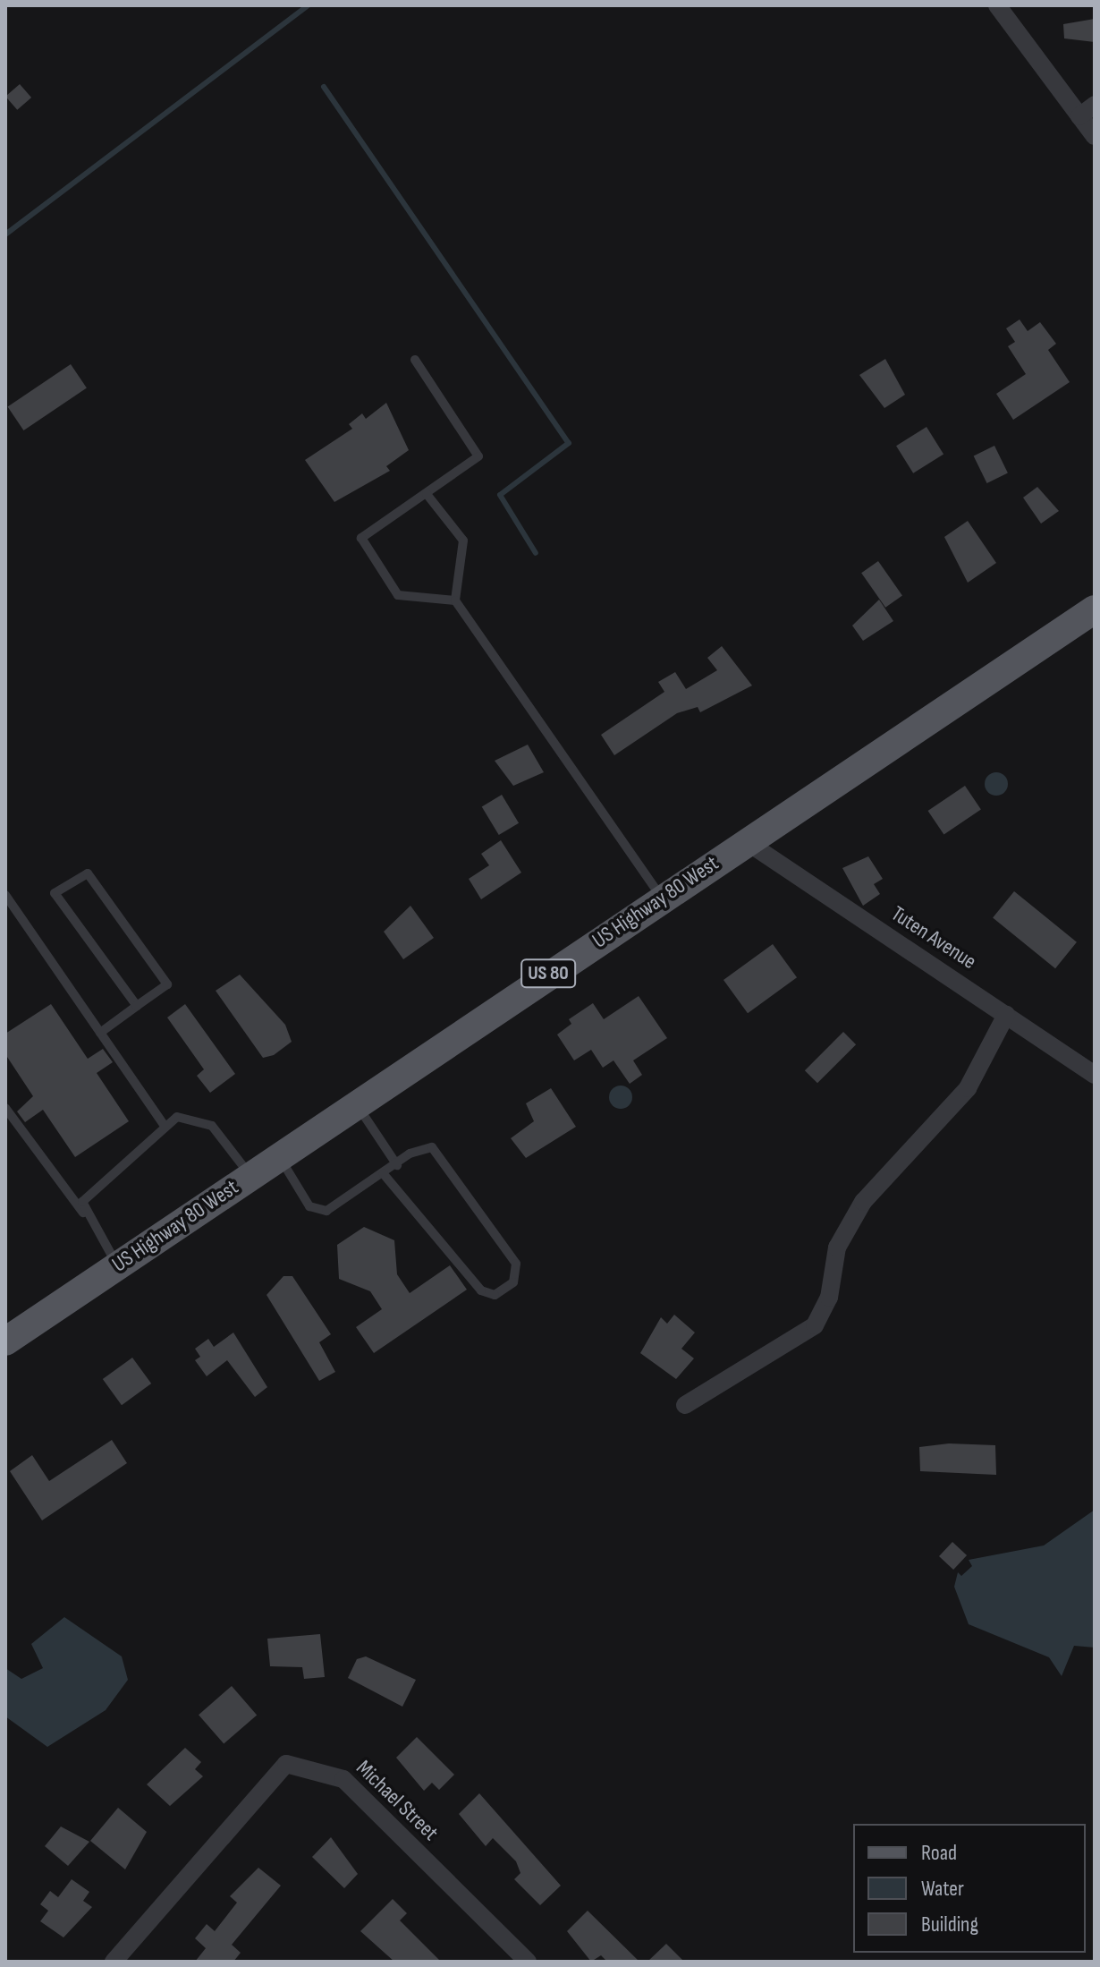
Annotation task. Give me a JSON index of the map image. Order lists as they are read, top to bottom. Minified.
{"streets":{"main road":["US Highway 80 West","US 80"],"street":["Tuten Avenue","Michael Street"]},"crossings":[["US Highway 80 West","Tuten Avenue"]],"legend":["Road","Water","Building"]}
